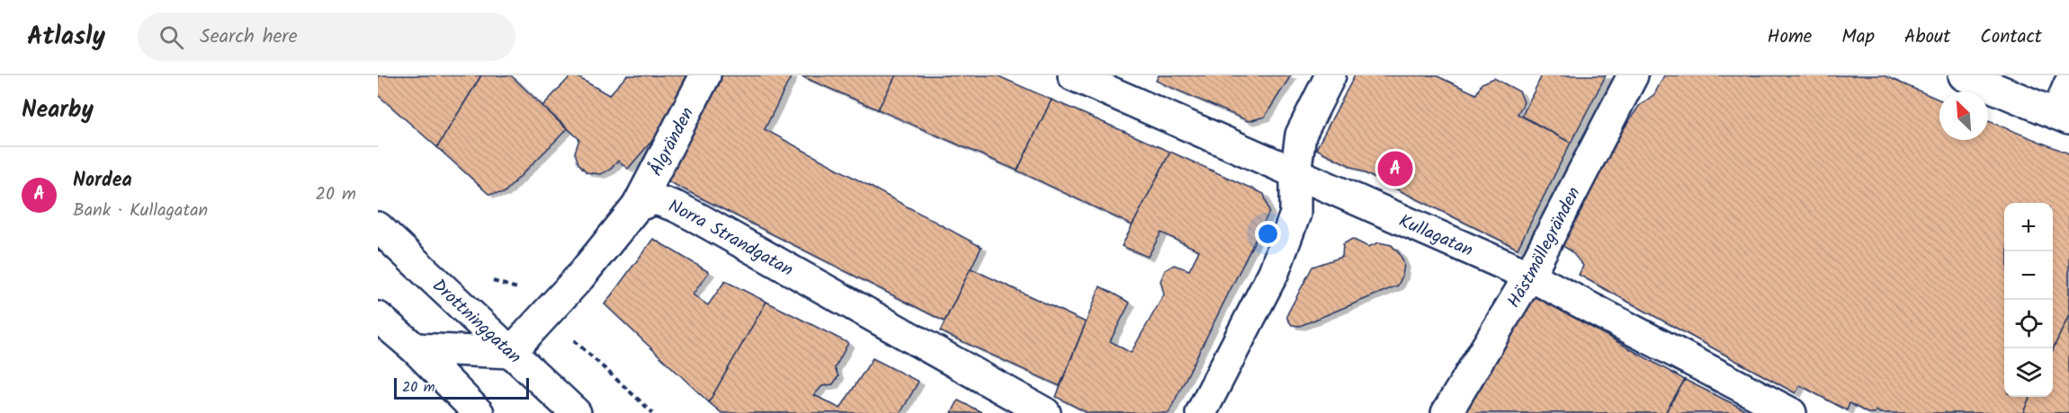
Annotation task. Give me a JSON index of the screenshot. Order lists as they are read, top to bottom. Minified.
{"streets":{"street":["Ålgränden","Kullagatan","Norra Strandgatan","Hästmöllegränden","Drottninggatan"]},"crossings":[["Ålgränden","Norra Strandgatan"],["Kullagatan","Hästmöllegränden"]],"scale_bar":"20 m","north":"top left","page":{"header":"Atlasly","search":"Search here","nav":["Home","Map","About","Contact"],"heading":"Nearby","list":[{"mark":"A","name":"Nordea","note":"Bank · Kullagatan","value":"20 m"}],"pins":"A","map_buttons":["+","−"],"scale":"20 m"}}
